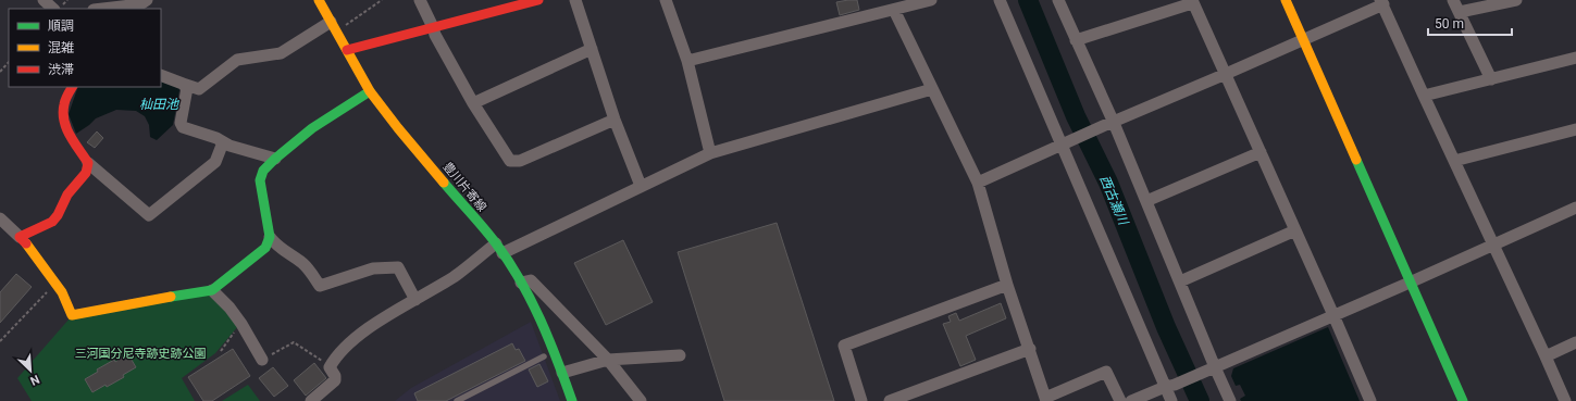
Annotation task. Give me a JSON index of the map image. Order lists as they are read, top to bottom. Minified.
{"streets":{"street":["豊川片寄線"]},"water":["杣田池","西古瀬川"],"parks":["三河国分尼寺跡史跡公園"],"legend":["順調","混雑","渋滞"],"scale_bar":"50 m","north":"bottom right"}
